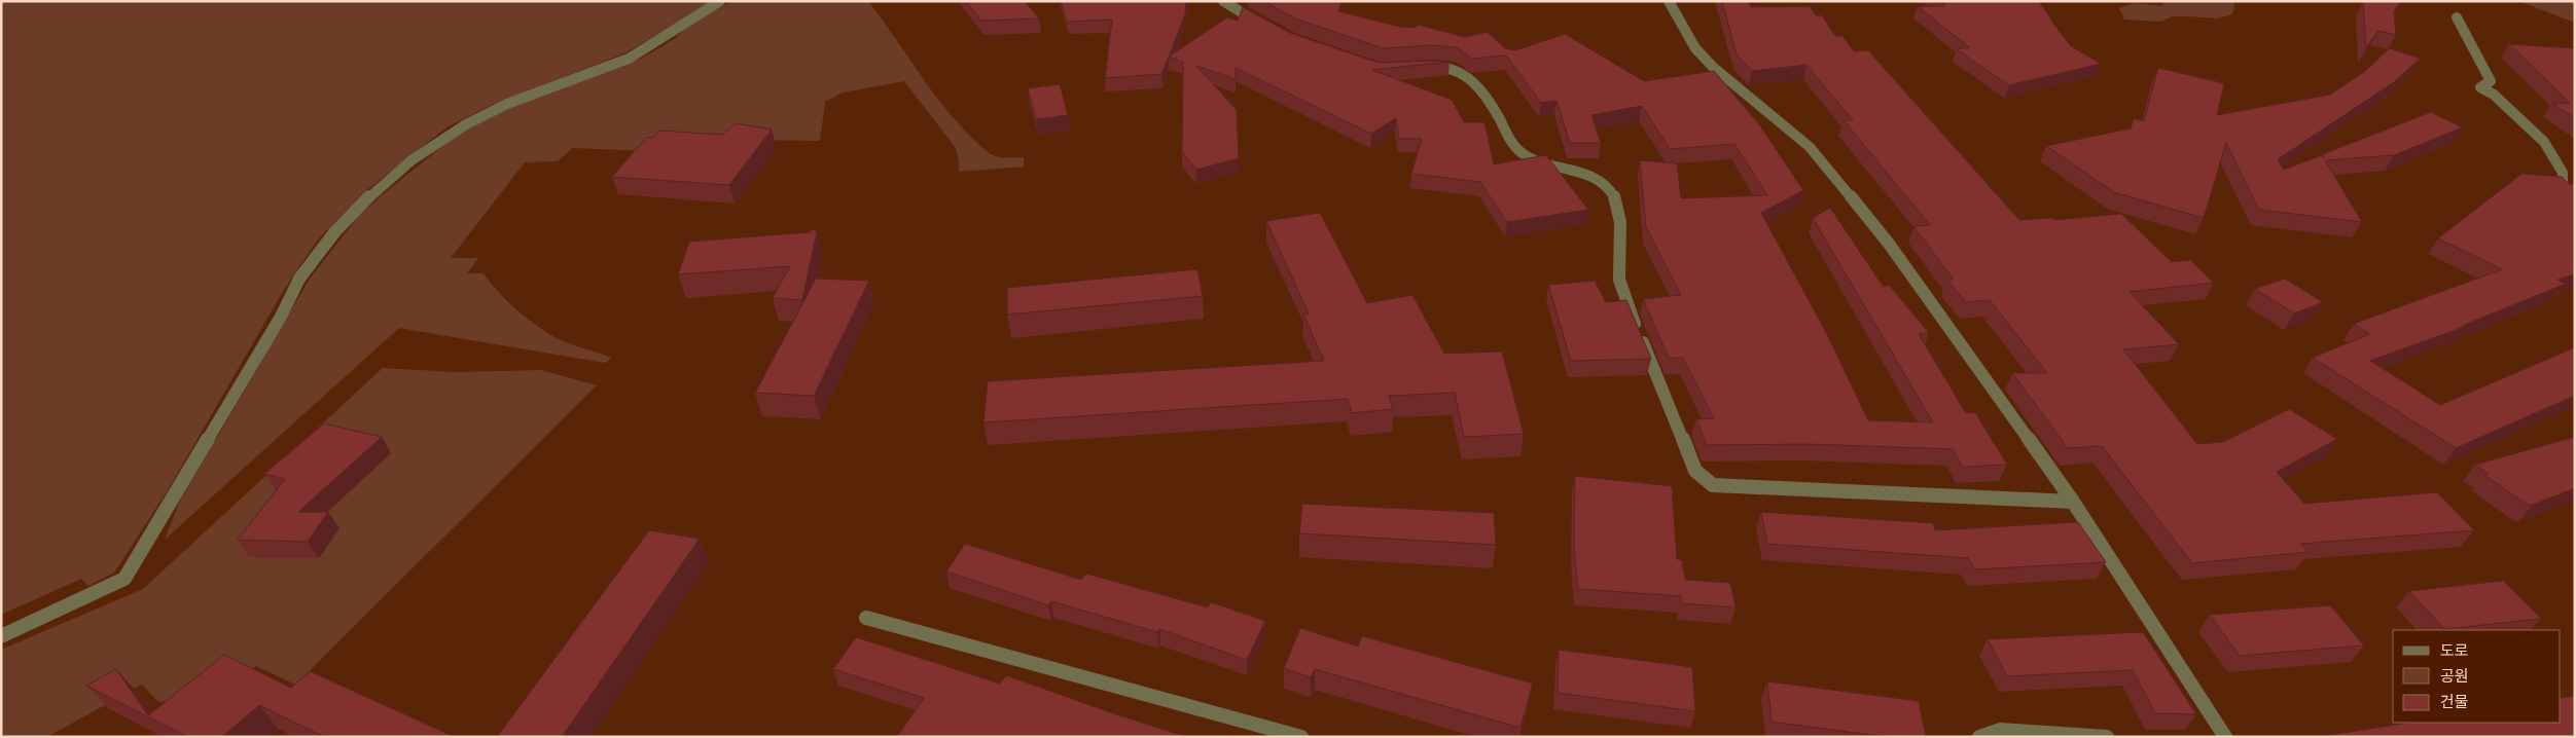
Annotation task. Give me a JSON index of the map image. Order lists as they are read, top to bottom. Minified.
{"legend":["도로","공원","건물"]}
